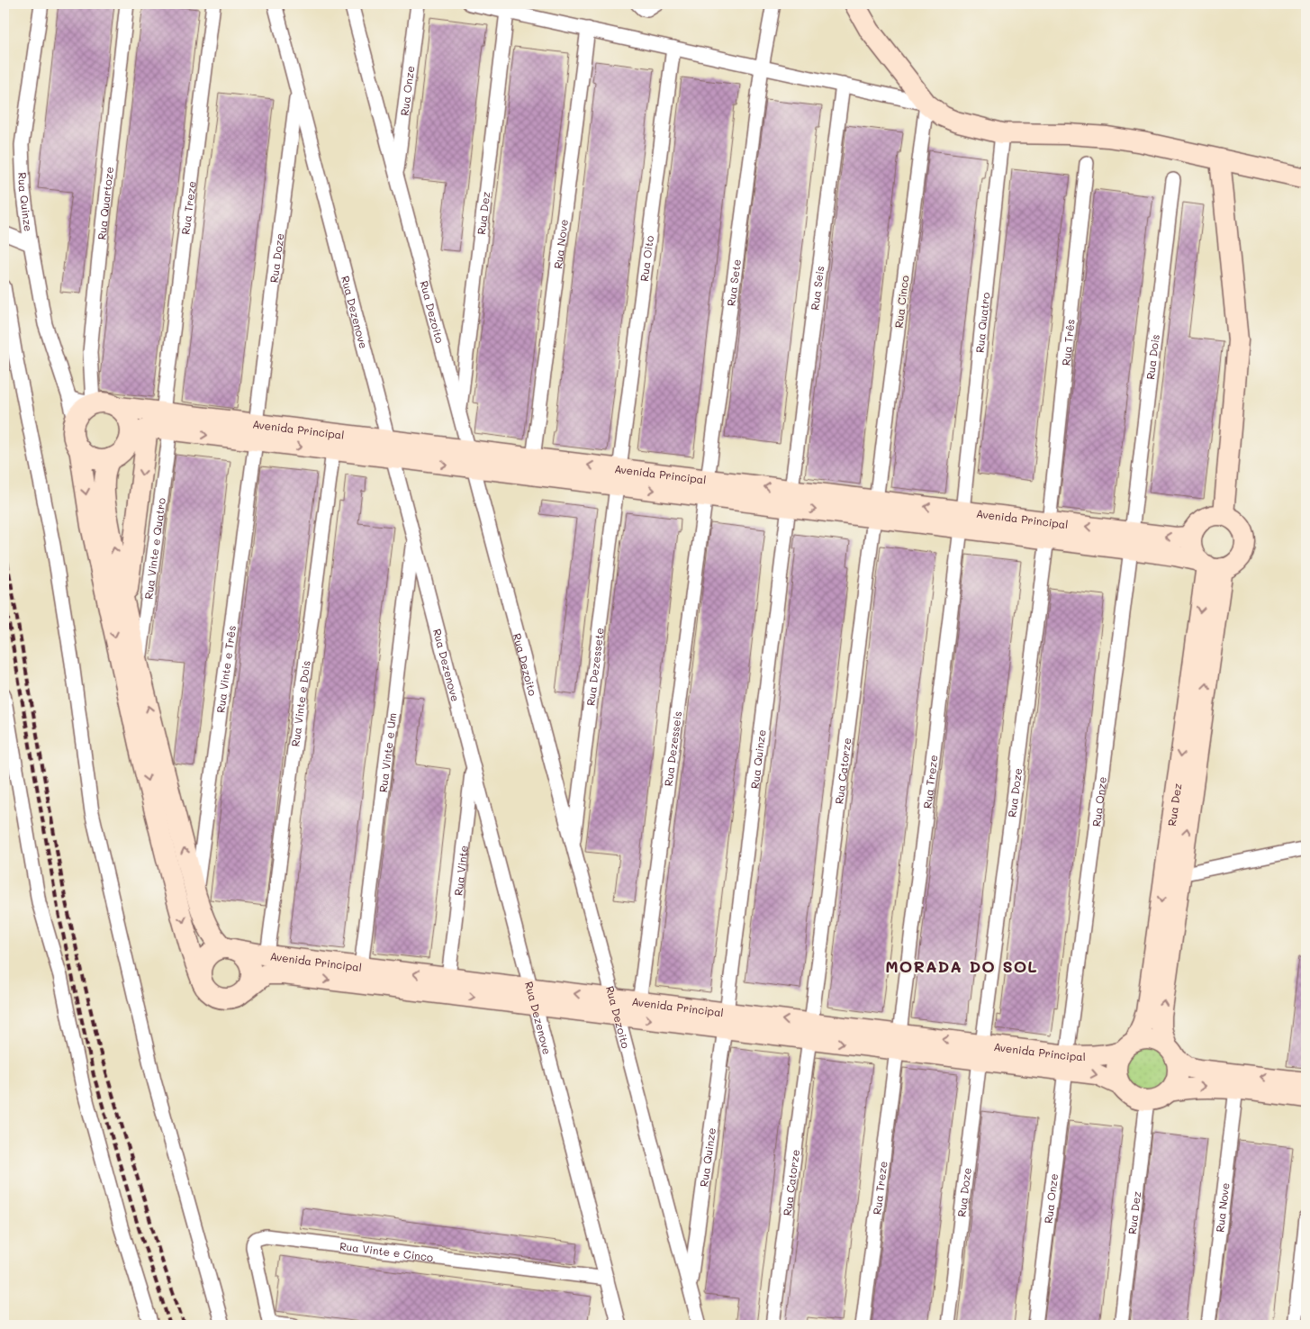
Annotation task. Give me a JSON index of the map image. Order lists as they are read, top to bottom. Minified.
{"streets":{"street":["Rua Onze","Rua Quinze","Rua Quartoze","Rua Treze","Rua Dez","Rua Nove","Rua Doze","Rua Oito","Rua Sete","Rua Seis","Rua Cinco","Rua Dezenove","Rua Dezoito","Rua Quatro","Rua Três","Rua Dois","Avenida Principal","Rua Vinte e Quatro","Rua Dezessete","Rua Vinte e Três","Rua Vinte e Dois","Rua Dezesseis","Rua Vinte e Um","Rua Catorze","Rua Vinte","Rua Vinte e Cinco"]},"crossings":[["Rua Onze","Rua Dezoito"],["Rua Onze","Rua Dois"],["Rua Onze","Avenida Principal"],["Rua Quinze","Rua Quartoze"],["Rua Quinze","Rua Seis"],["Rua Quinze","Rua Dezoito"],["Rua Quinze","Avenida Principal"],["Rua Quartoze","Avenida Principal"],["Rua Treze","Rua Quatro"],["Rua Treze","Avenida Principal"],["Rua Treze","Rua Vinte e Quatro"],["Rua Dez","Rua Dezoito"],["Rua Dez","Avenida Principal"],["Rua Nove","Avenida Principal"],["Rua Doze","Rua Dezenove"],["Rua Doze","Rua Três"],["Rua Doze","Avenida Principal"],["Rua Doze","Rua Vinte e Três"],["Rua Oito","Avenida Principal"],["Rua Oito","Rua Dezessete"],["Rua Sete","Avenida Principal"],["Rua Sete","Rua Dezesseis"],["Rua Seis","Avenida Principal"],["Rua Cinco","Avenida Principal"],["Rua Cinco","Rua Catorze"],["Rua Dezenove","Avenida Principal"],["Rua Dezenove","Rua Vinte e Um"],["Rua Dezenove","Rua Vinte"],["Rua Dezenove","Rua Vinte e Cinco"],["Rua Dezoito","Avenida Principal"],["Rua Dezoito","Rua Dezessete"],["Rua Quatro","Avenida Principal"],["Rua Três","Avenida Principal"],["Rua Dois","Avenida Principal"],["Avenida Principal","Rua Vinte e Quatro"],["Avenida Principal","Rua Dezessete"],["Avenida Principal","Rua Vinte e Três"],["Avenida Principal","Rua Vinte e Dois"],["Avenida Principal","Rua Dezesseis"],["Avenida Principal","Rua Vinte e Um"],["Avenida Principal","Rua Catorze"],["Avenida Principal","Rua Vinte"]],"districts":["MORADA DO SOL"]}
